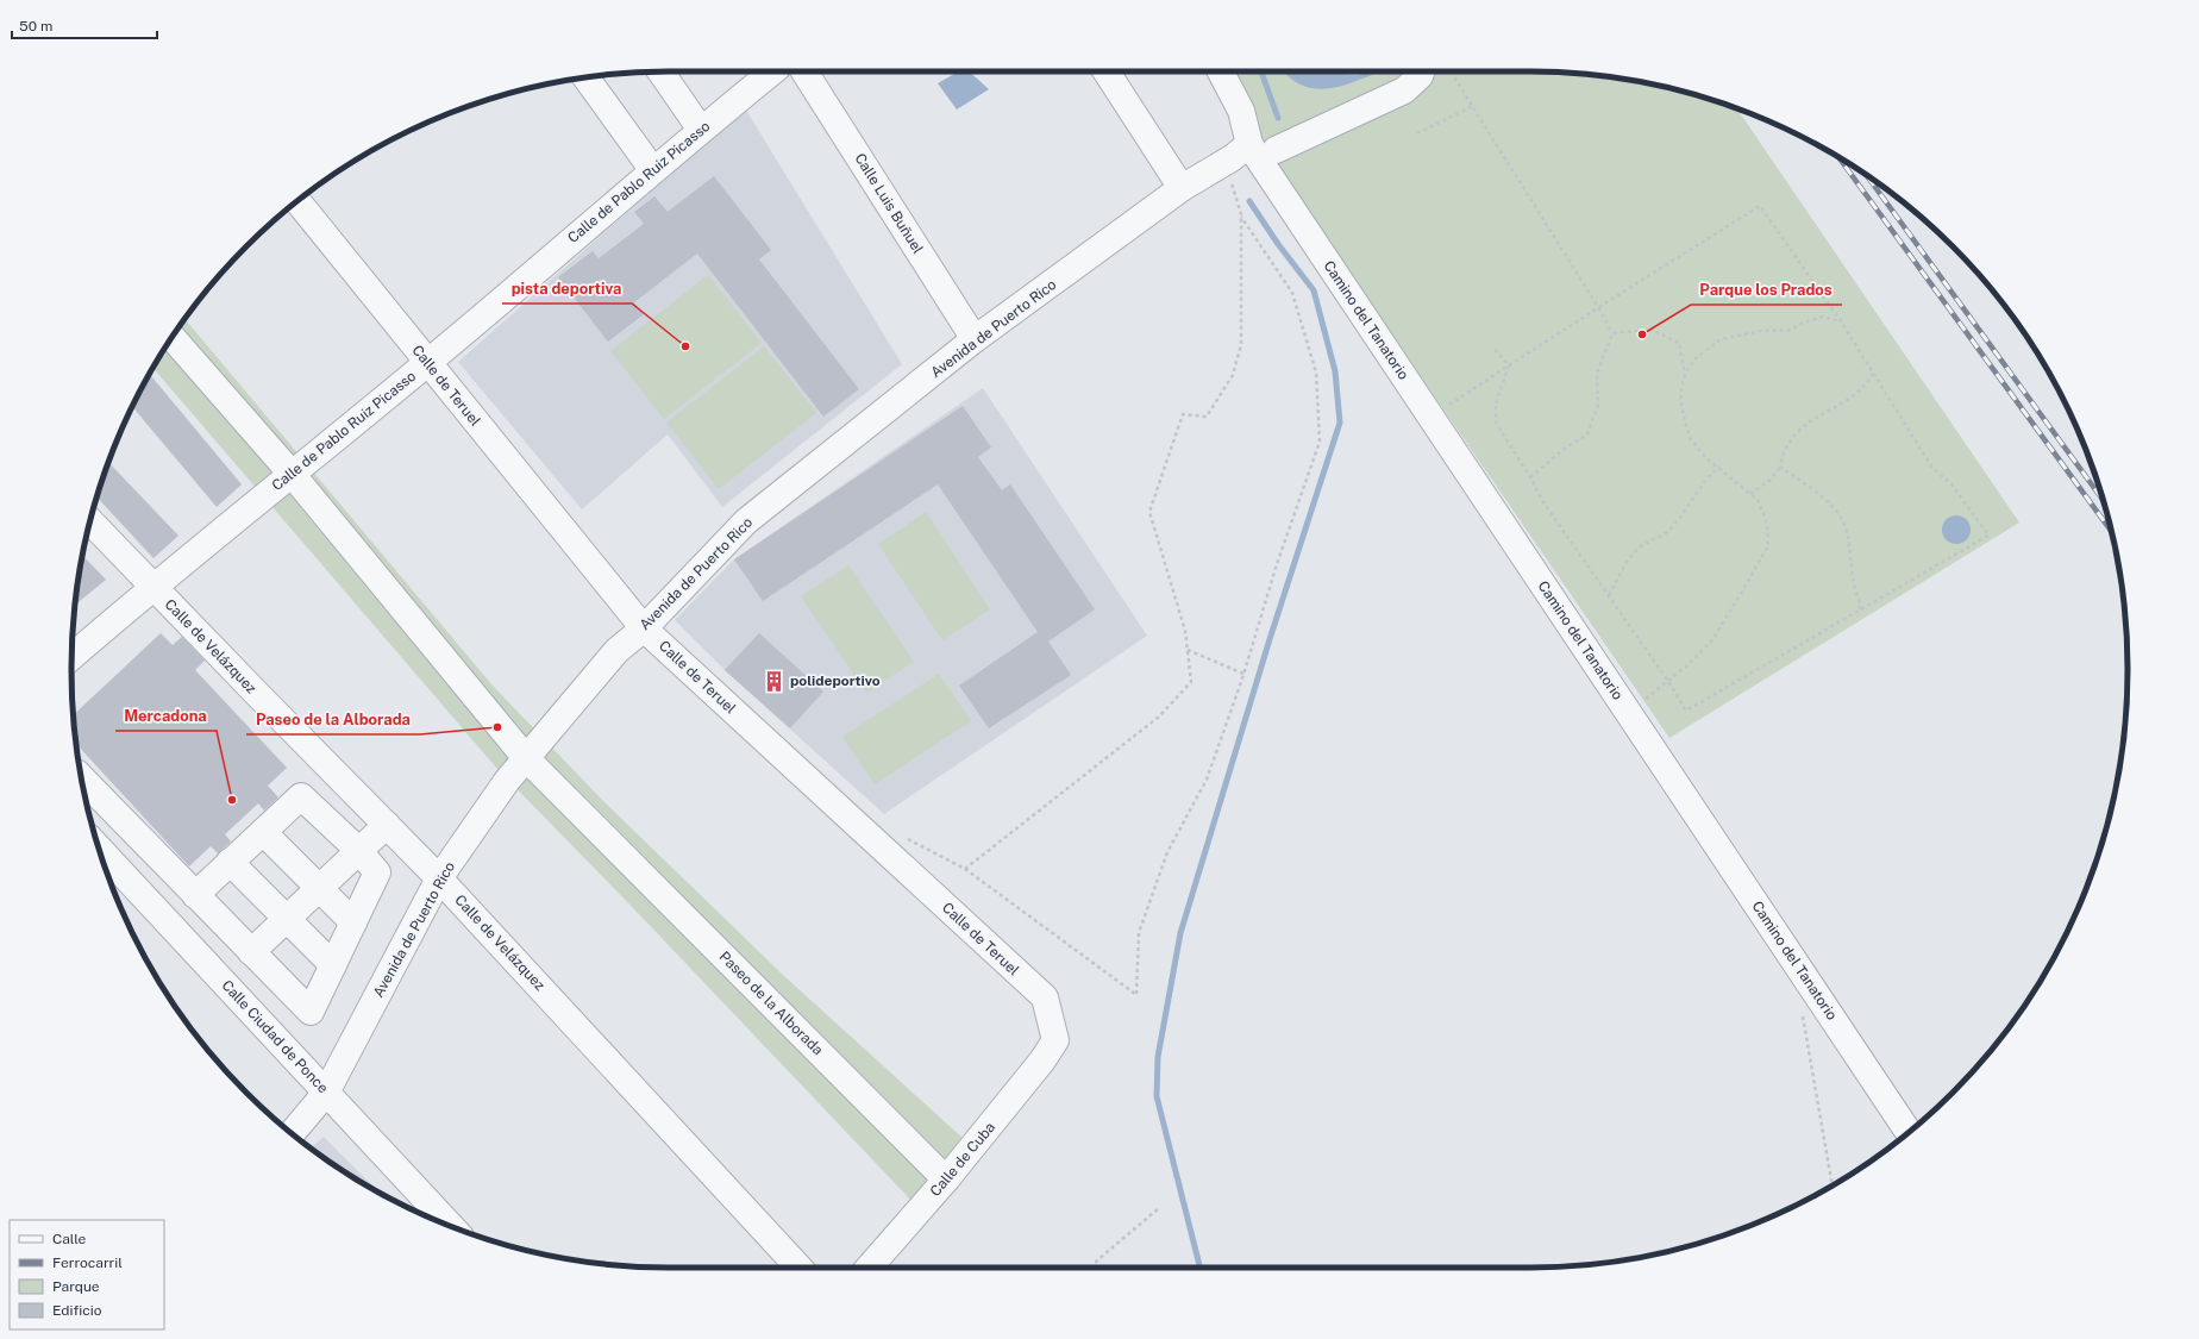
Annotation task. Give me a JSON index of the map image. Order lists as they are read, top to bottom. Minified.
{"streets":{"street":["Calle de Pablo Ruiz Picasso","Calle Luis Buñuel","Camino del Tanatorio","Avenida de Puerto Rico","Calle de Teruel","Calle de Velázquez","Paseo de la Alborada","Calle Ciudad de Ponce","Calle de Cuba"]},"crossings":[["Calle de Pablo Ruiz Picasso","Calle de Teruel"],["Calle de Pablo Ruiz Picasso","Calle de Velázquez"],["Calle de Pablo Ruiz Picasso","Paseo de la Alborada"],["Calle Luis Buñuel","Avenida de Puerto Rico"],["Camino del Tanatorio","Avenida de Puerto Rico"],["Avenida de Puerto Rico","Calle de Teruel"],["Avenida de Puerto Rico","Calle de Velázquez"],["Avenida de Puerto Rico","Paseo de la Alborada"],["Avenida de Puerto Rico","Calle Ciudad de Ponce"],["Calle de Teruel","Calle de Cuba"],["Paseo de la Alborada","Calle de Cuba"]],"places":{"other":["Parque los Prados","pista deportiva","Paseo de la Alborada","Mercadona"],"building":["polideportivo"]},"legend":["Calle","Ferrocarril","Parque","Edificio"],"scale_bar":"50 m"}
